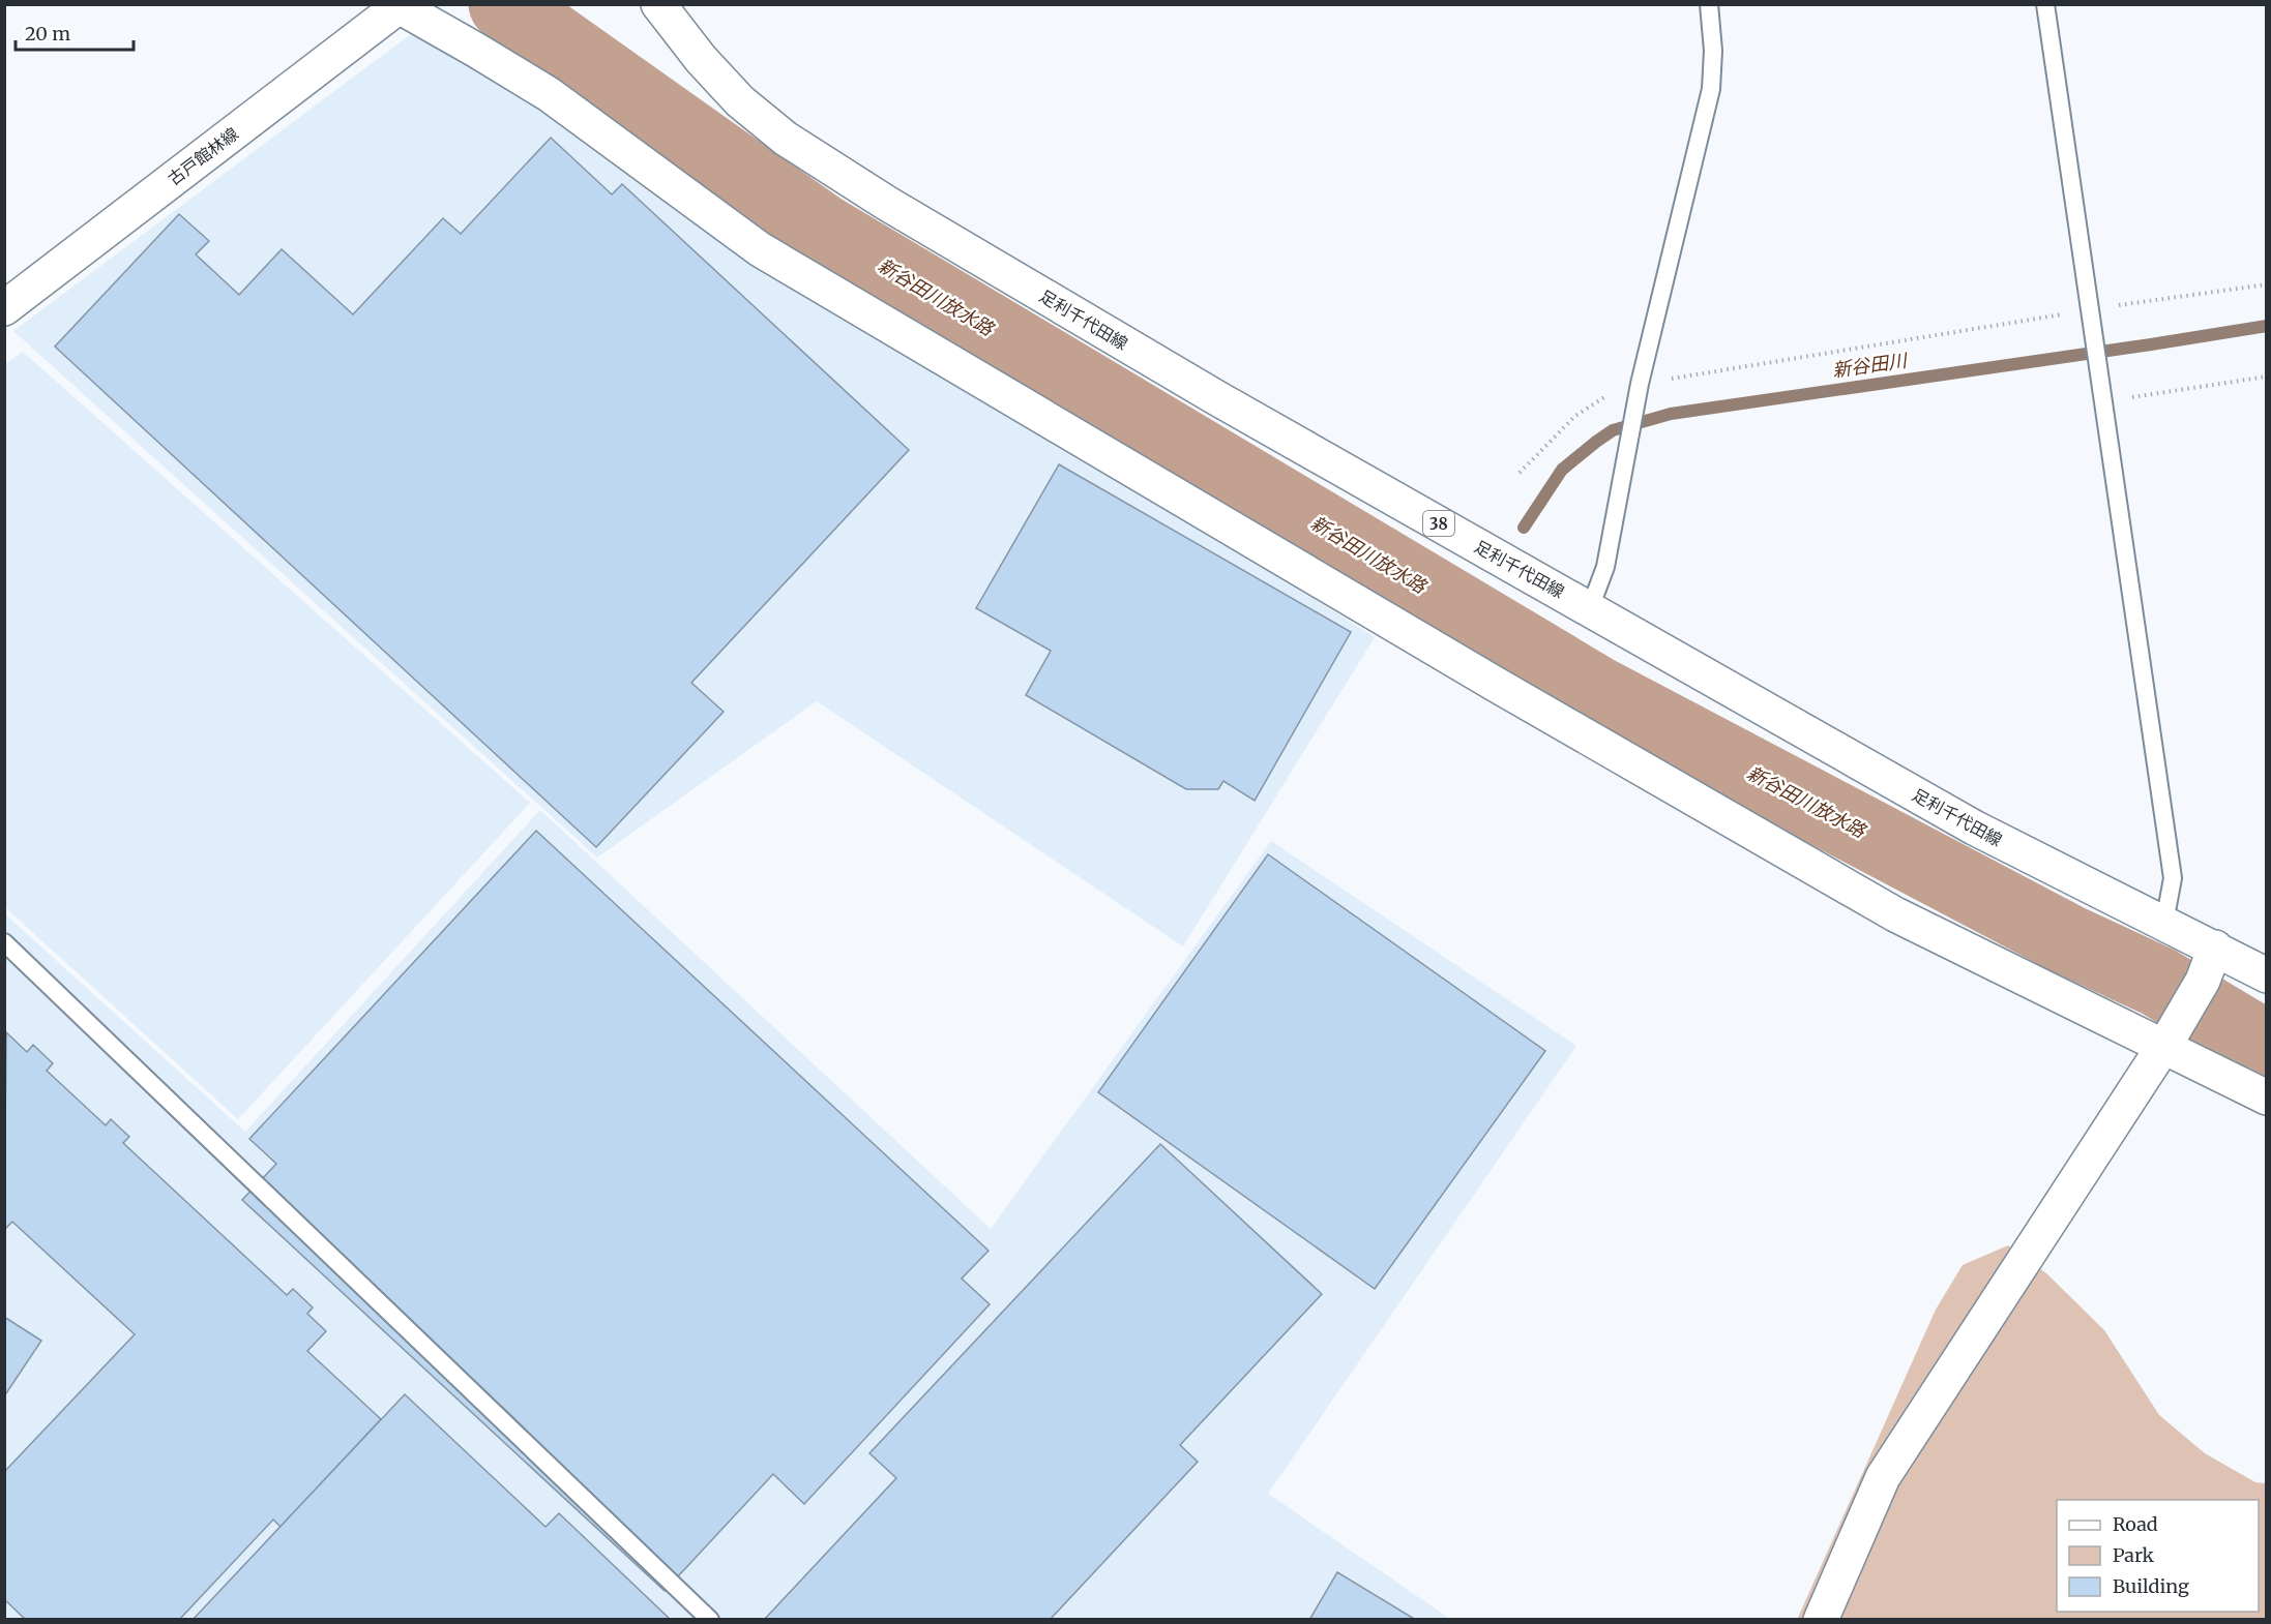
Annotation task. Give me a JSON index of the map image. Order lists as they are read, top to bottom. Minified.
{"streets":{"street":["古戸館林線","足利千代田線","38"]},"water":["新谷田川放水路","新谷田川"],"legend":["Road","Park","Building"],"scale_bar":"20 m"}
